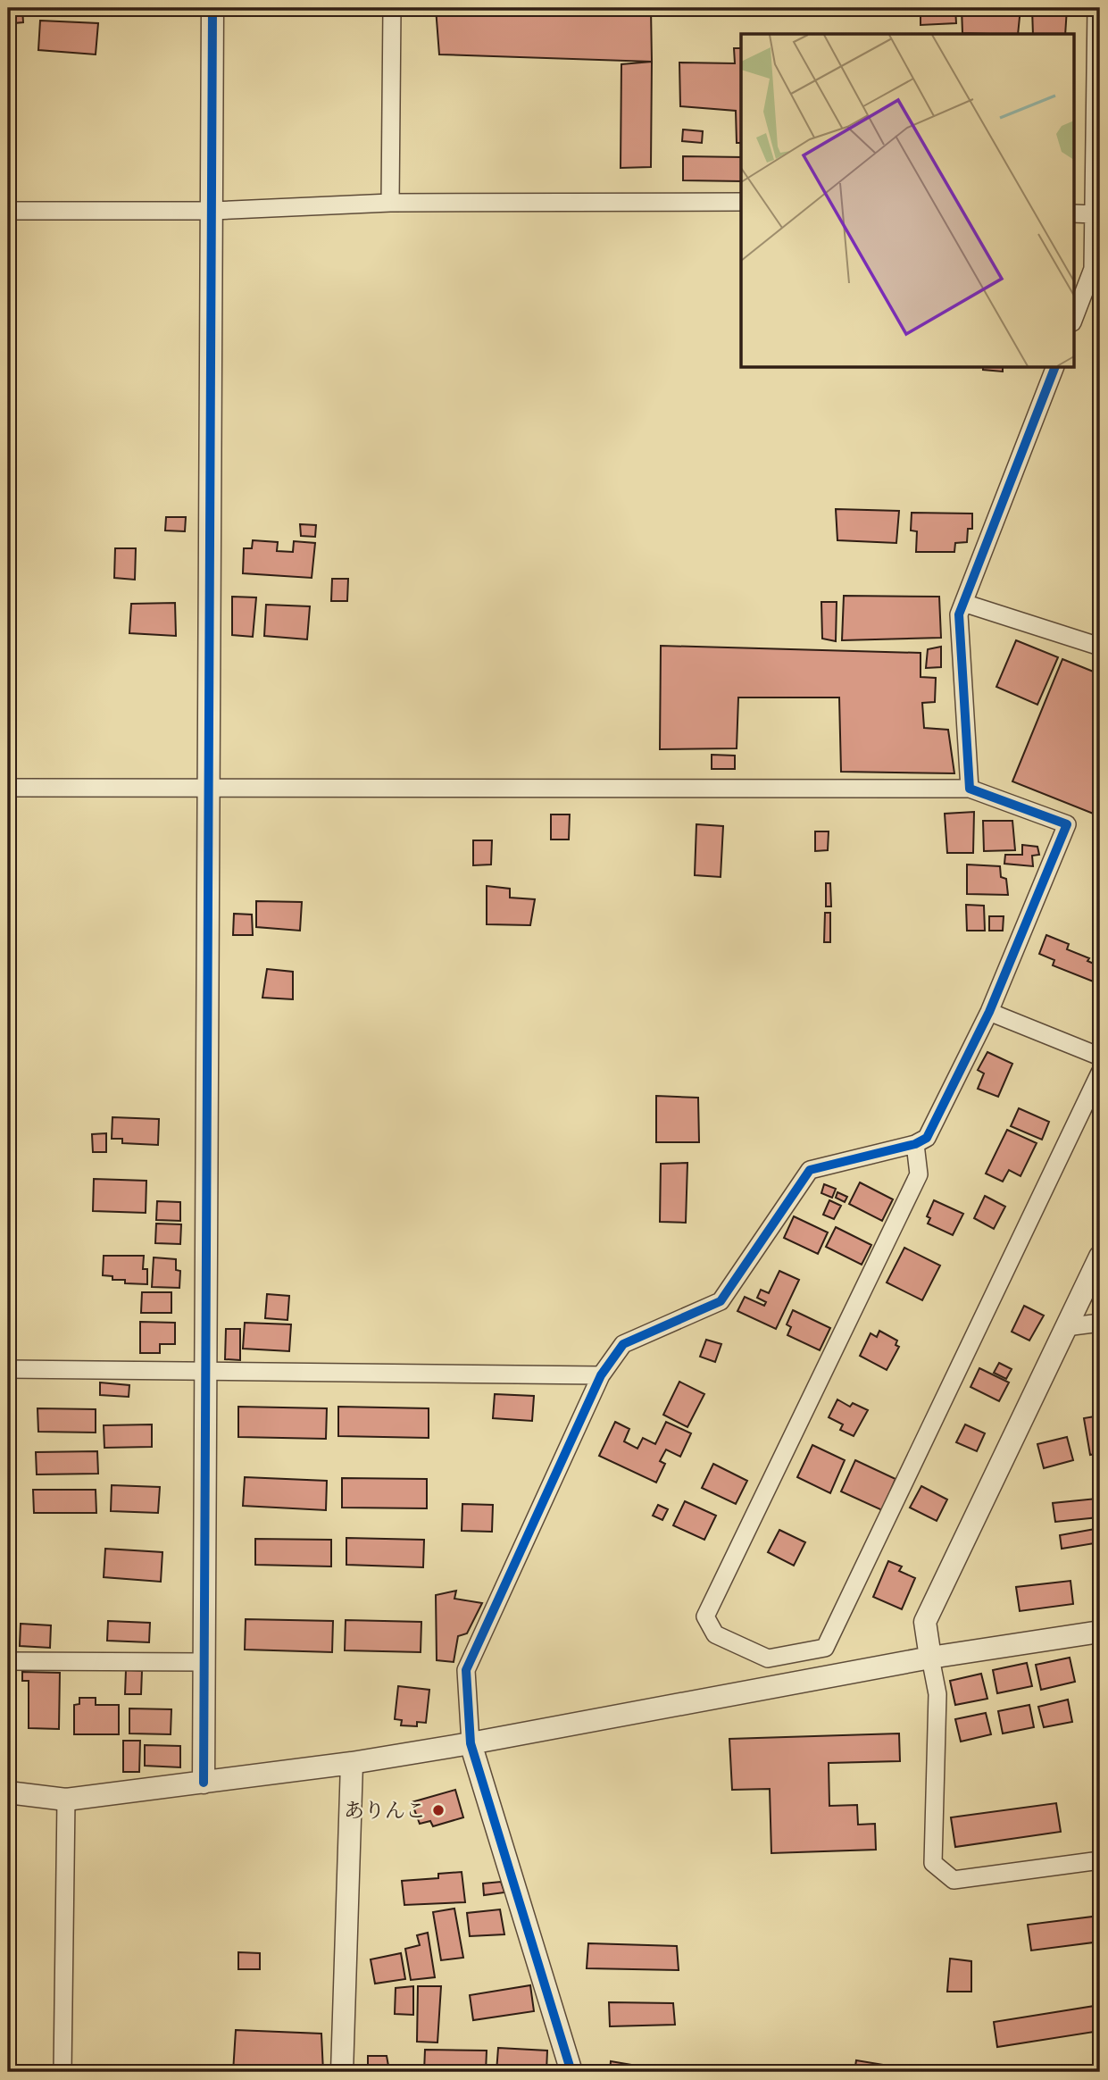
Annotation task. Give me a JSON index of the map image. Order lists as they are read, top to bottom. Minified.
{"places":["ありんこ"]}
